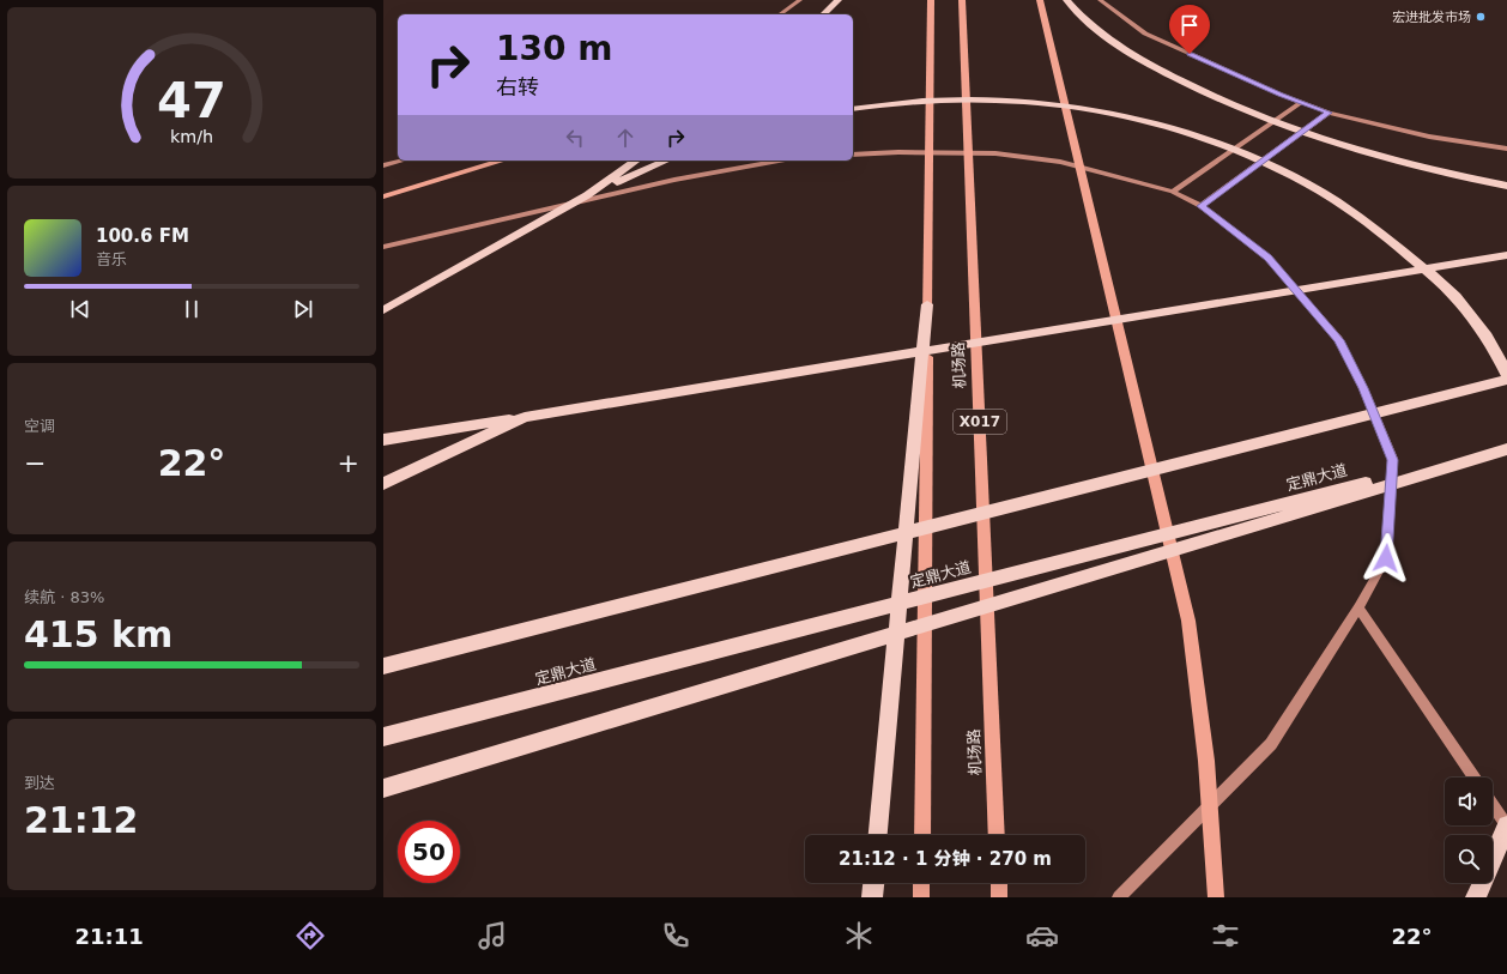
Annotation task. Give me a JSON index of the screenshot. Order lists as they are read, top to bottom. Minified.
{"streets":{"highway":["定鼎大道"],"main road":["机场路","X017"]},"places":["宏进批发市场"],"page":{"turn":["130 m","右转"],"song":["100.6 FM","音乐"],"tile":["空调",["续航 · 83%","415 km"],["到达","21:12"]],"heat":["−","22°","+"],"limit":"50","trip":"21:12 · 1 分钟 · 270 m","tabs":["21:11","22°"],"gauge":["47","km/h"]}}
